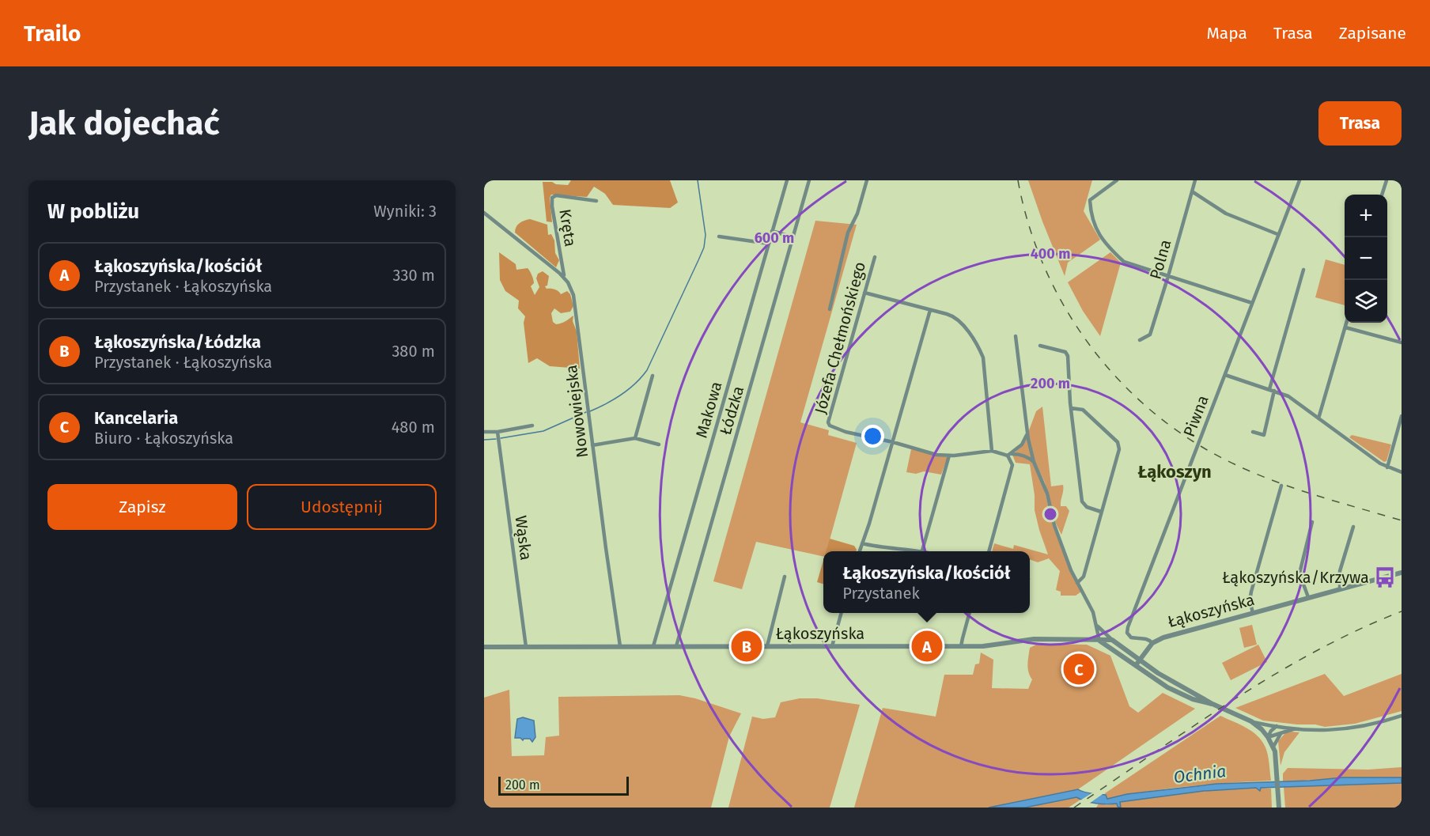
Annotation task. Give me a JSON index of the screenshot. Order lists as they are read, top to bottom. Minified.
{"streets":{"street":["Kręta","Polna","Józefa Chełmońskiego","Makowa","Łódzka","Nowowiejska","Piwna","Wąska","Łąkoszyńska"]},"crossings":[["Kręta","Nowowiejska"],["Makowa","Łąkoszyńska"],["Łódzka","Łąkoszyńska"],["Nowowiejska","Łąkoszyńska"],["Piwna","Łąkoszyńska"],["Wąska","Łąkoszyńska"]],"districts":["Łąkoszyn"],"water":["Ochnia"],"places":{"bus stop":["Łąkoszyńska/Krzywa"]},"scale_bar":"200 m","page":{"header":"Trailo","nav":["Mapa","Trasa","Zapisane"],"buttons":["Trasa",["Zapisz","Udostępnij"]],"title":"Jak dojechać","heading":["W pobliżu","Wyniki: 3"],"map_buttons":["+","−"],"list":[{"mark":"A","name":"Łąkoszyńska/kościół","note":"Przystanek · Łąkoszyńska","value":"330 m"},{"mark":"B","name":"Łąkoszyńska/Łódzka","note":"Przystanek · Łąkoszyńska","value":"380 m"},{"mark":"C","name":"Kancelaria","note":"Biuro · Łąkoszyńska","value":"480 m"}],"popup":["Łąkoszyńska/kościół","Przystanek"],"pins":["A","B","C"],"scale":"200 m"},"rings":["600 m","400 m","200 m"]}
